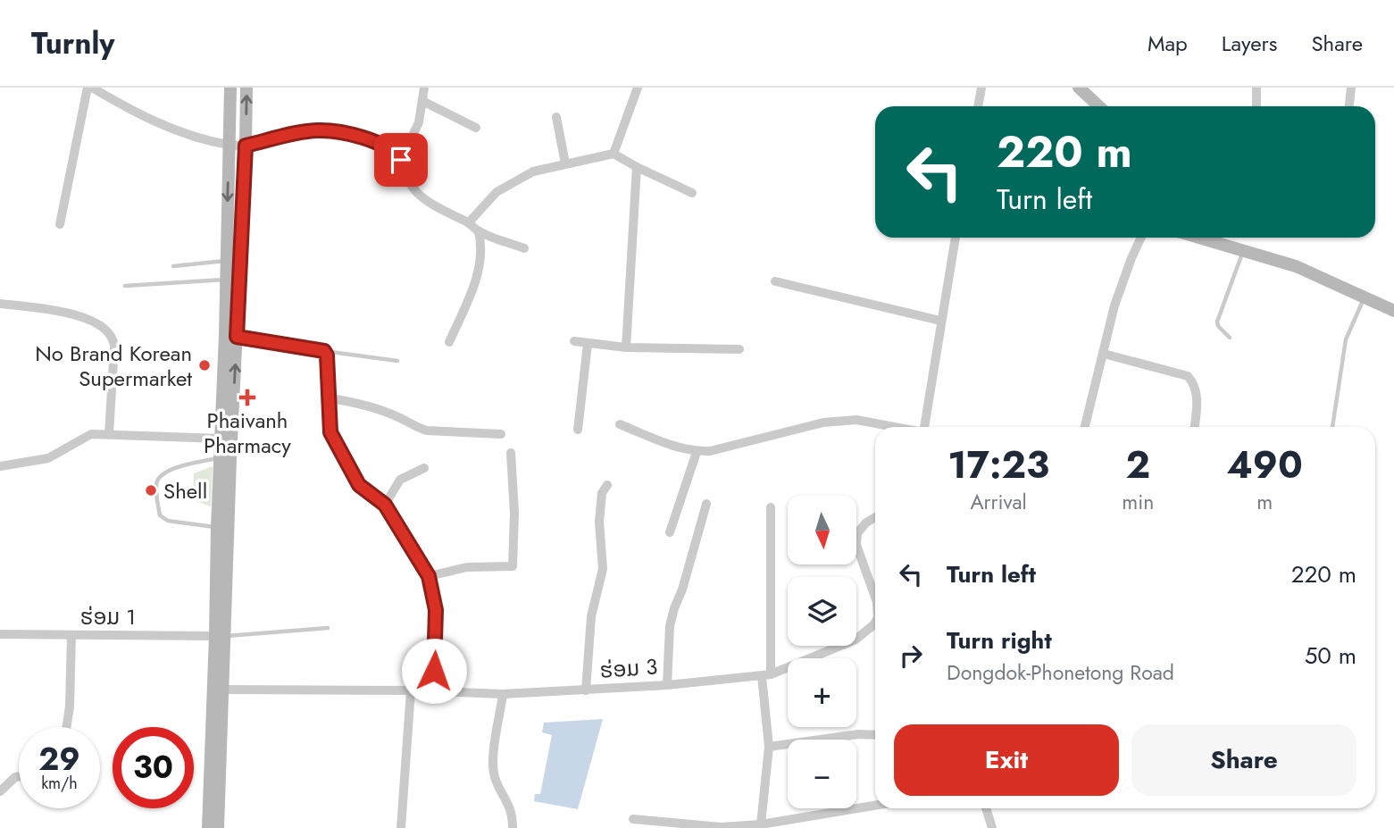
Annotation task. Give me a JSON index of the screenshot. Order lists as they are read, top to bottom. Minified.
{"streets":{"street":["ຮ່ອມ 1","ຮ່ອມ 3"]},"places":{"other":["No Brand Korean Supermarket","Shell"],"health":["Phaivanh Pharmacy"]},"north":"bottom","page":{"header":"Turnly","nav":["Map","Layers","Share"],"turn":["220 m","Turn left"],"eta":["17:23","Arrival","2","min","490","m"],"map_buttons":["+","−"],"list":[{"name":"Turn left","value":"220 m"},{"name":"Turn right","note":"Dongdok-Phonetong Road","value":"50 m"}],"buttons":["Exit","Share"],"speed":"29 km/h","limit":"30"}}
